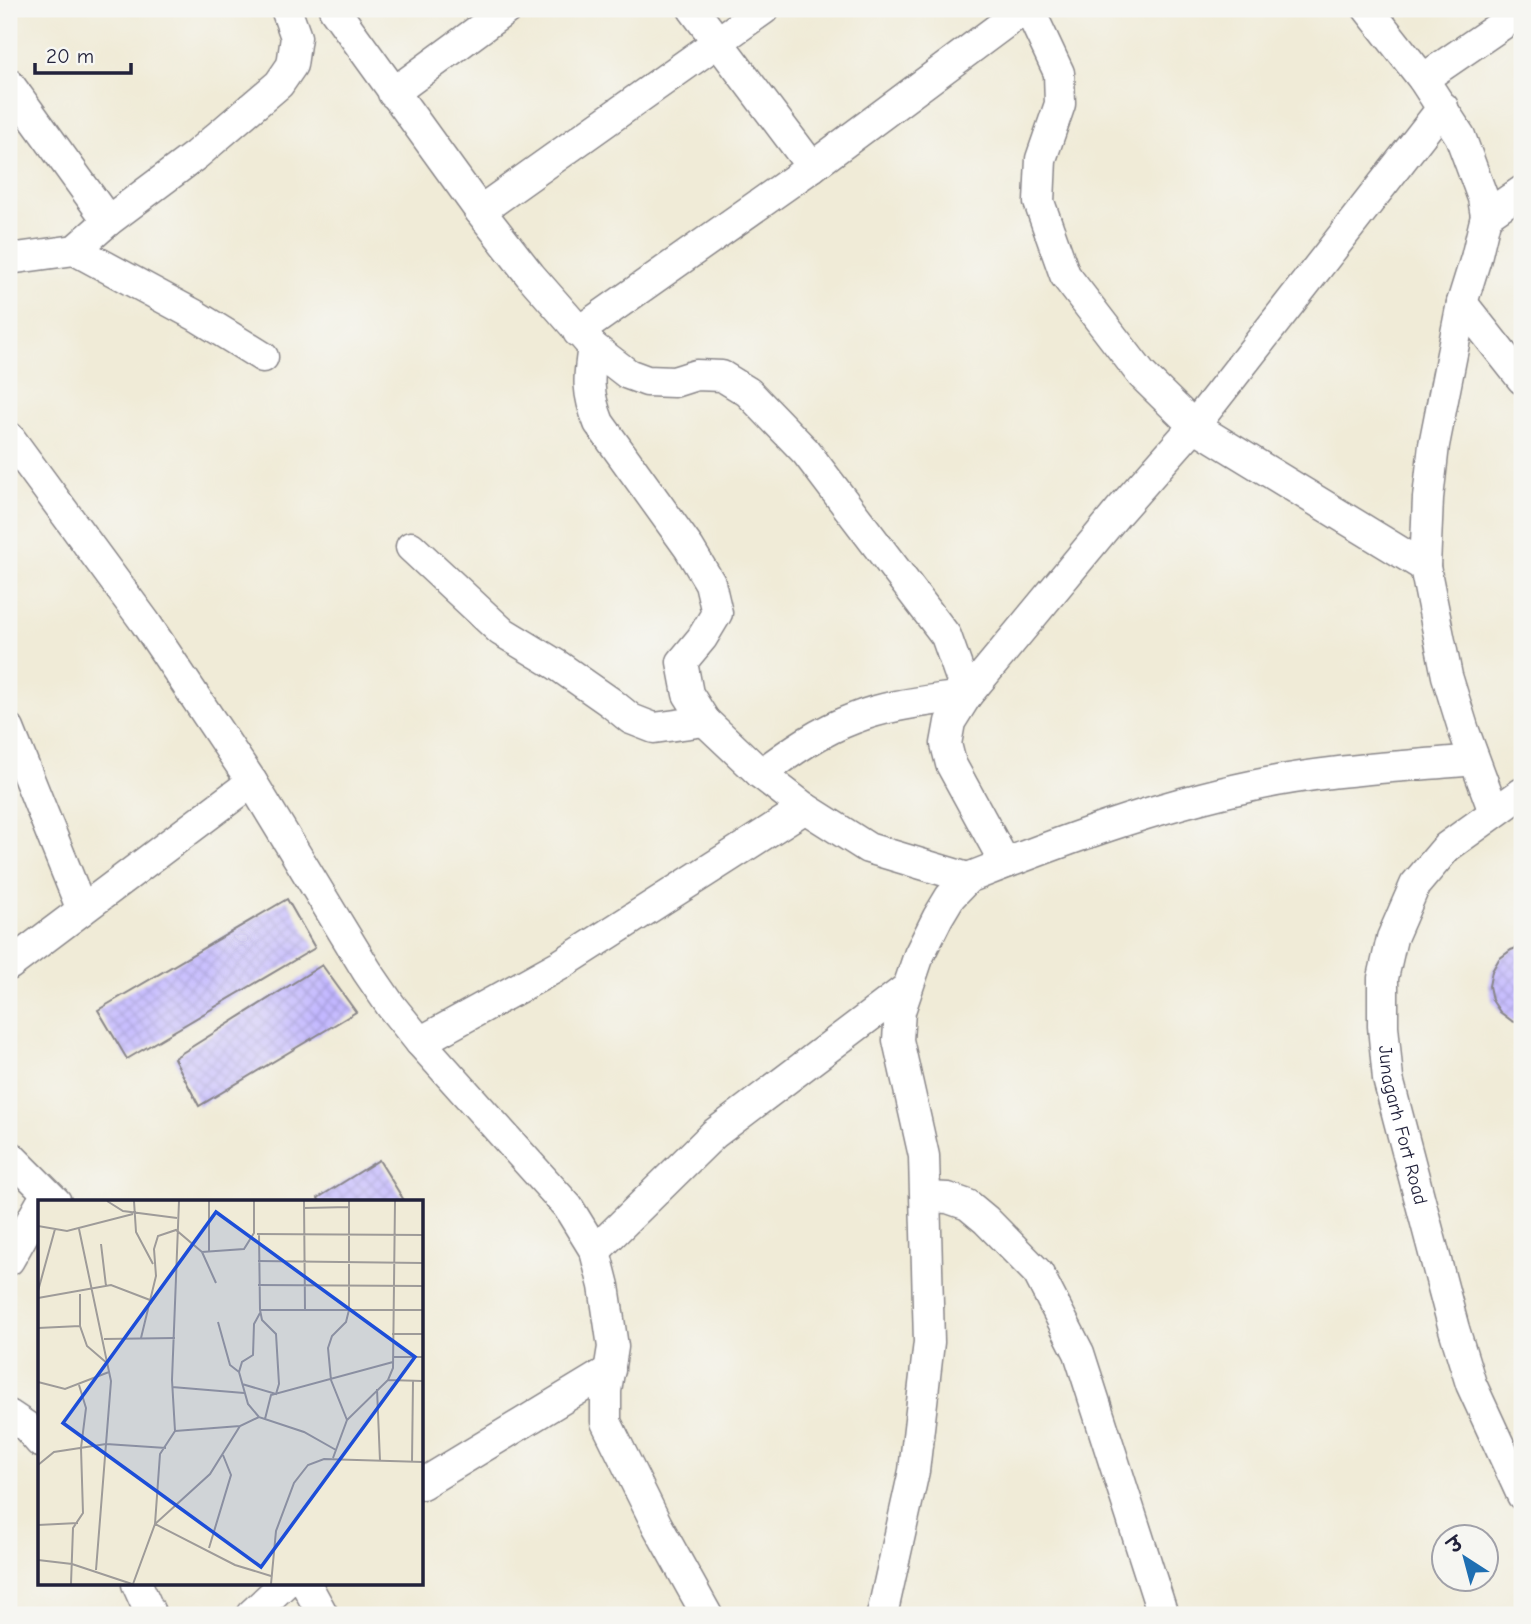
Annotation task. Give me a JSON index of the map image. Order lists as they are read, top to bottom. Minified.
{"streets":{"street":["Junagarh Fort Road"]},"scale_bar":"20 m","north":"top left"}
